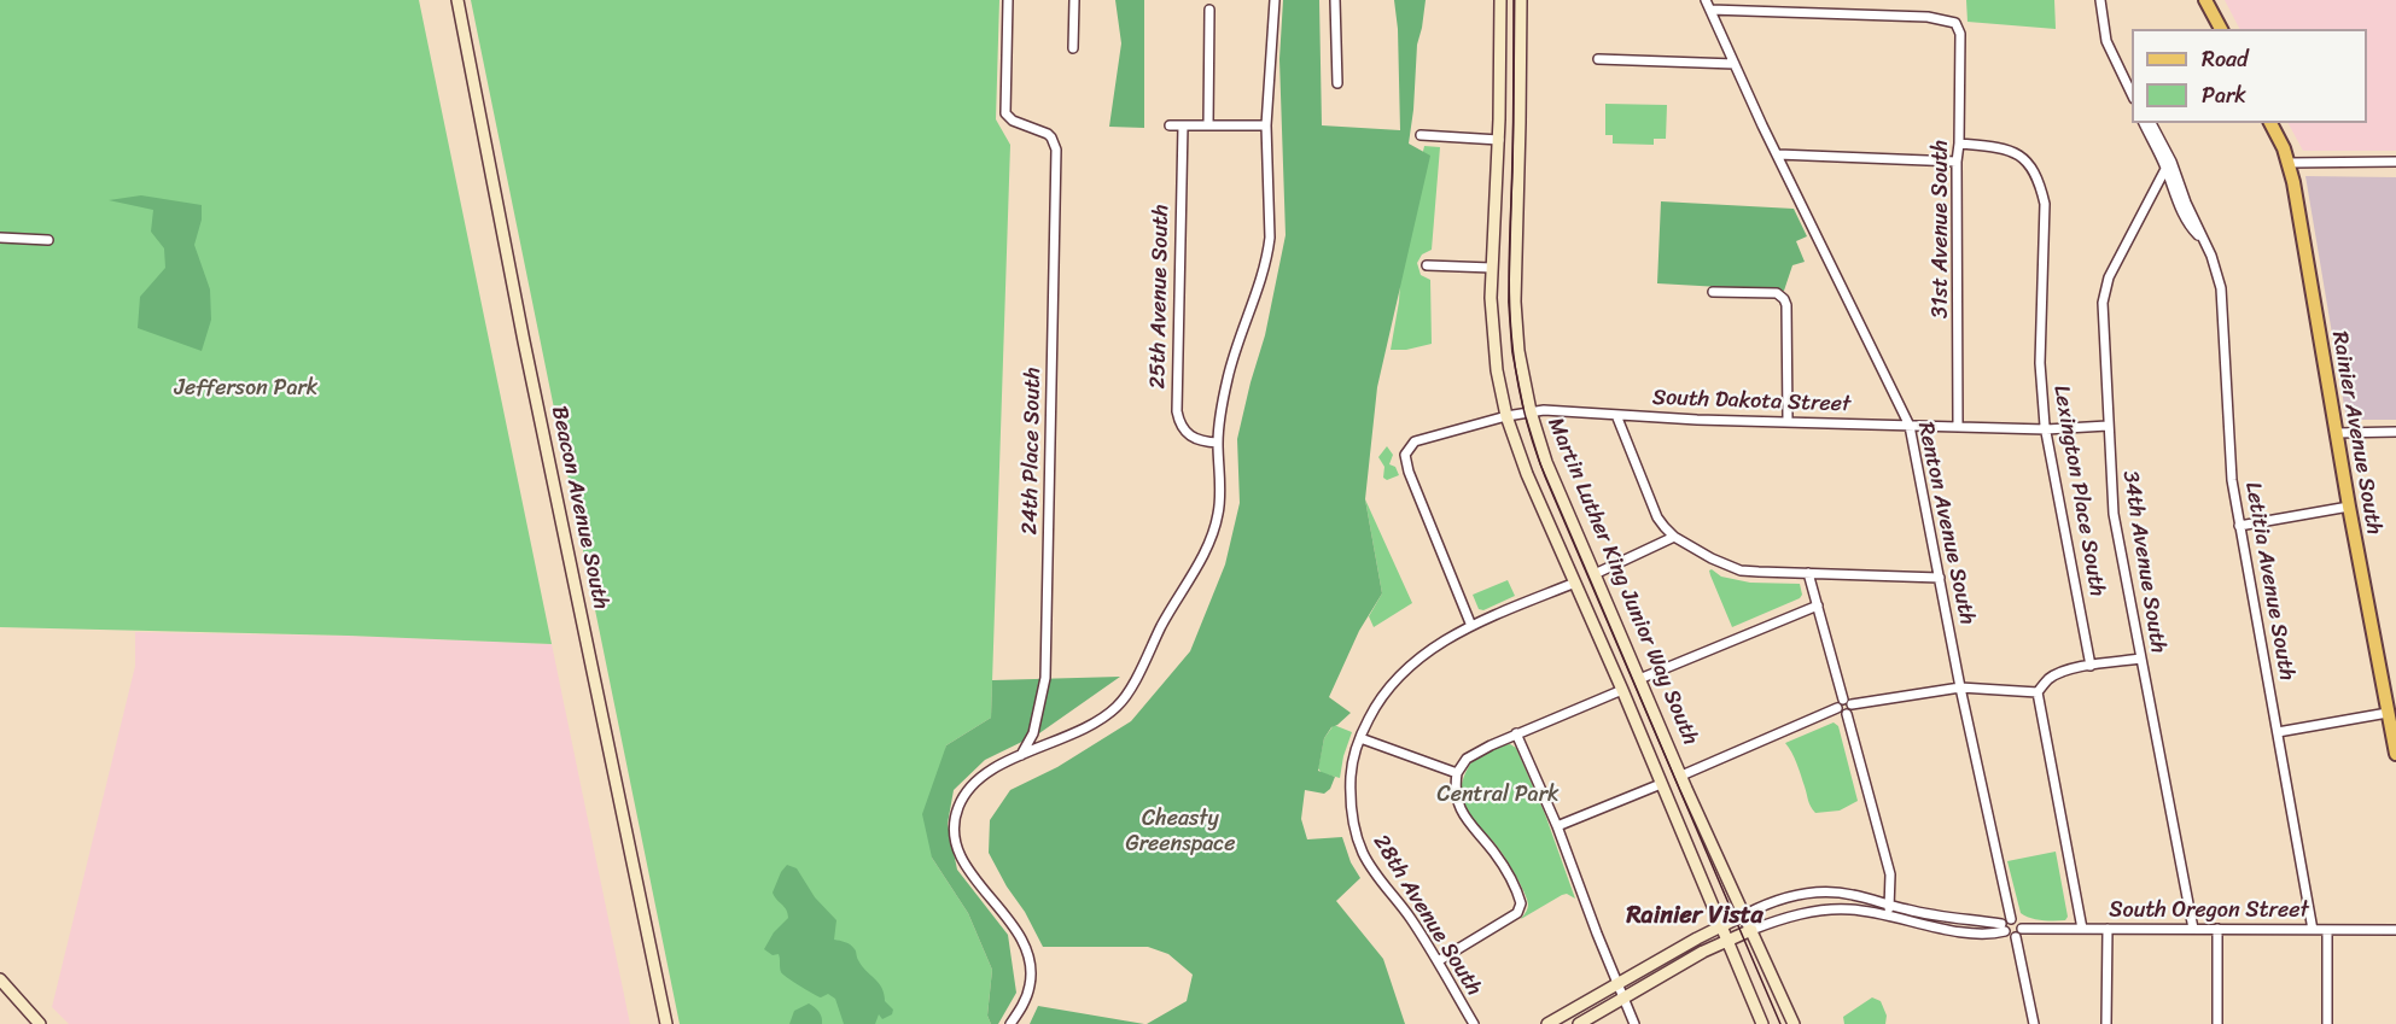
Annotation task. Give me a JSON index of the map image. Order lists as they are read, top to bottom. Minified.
{"streets":{"main road":["Rainier Avenue South","Beacon Avenue South","Martin Luther King Junior Way South"],"street":["31st Avenue South","25th Avenue South","South Dakota Street","24th Place South","Lexington Place South","Renton Avenue South","34th Avenue South","Letitia Avenue South","South Oregon Street","28th Avenue South"]},"crossings":[["31st Avenue South","South Dakota Street"],["31st Avenue South","Lexington Place South"],["31st Avenue South","Renton Avenue South"],["South Dakota Street","Lexington Place South"],["South Dakota Street","Renton Avenue South"],["South Dakota Street","34th Avenue South"],["South Dakota Street","Martin Luther King Junior Way South"],["South Dakota Street","28th Avenue South"],["34th Avenue South","Letitia Avenue South"],["34th Avenue South","South Oregon Street"],["Martin Luther King Junior Way South","28th Avenue South"],["Letitia Avenue South","South Oregon Street"]],"districts":["Rainier Vista"],"parks":["Jefferson Park","Central Park","Cheasty Greenspace"],"legend":["Road","Park"]}
